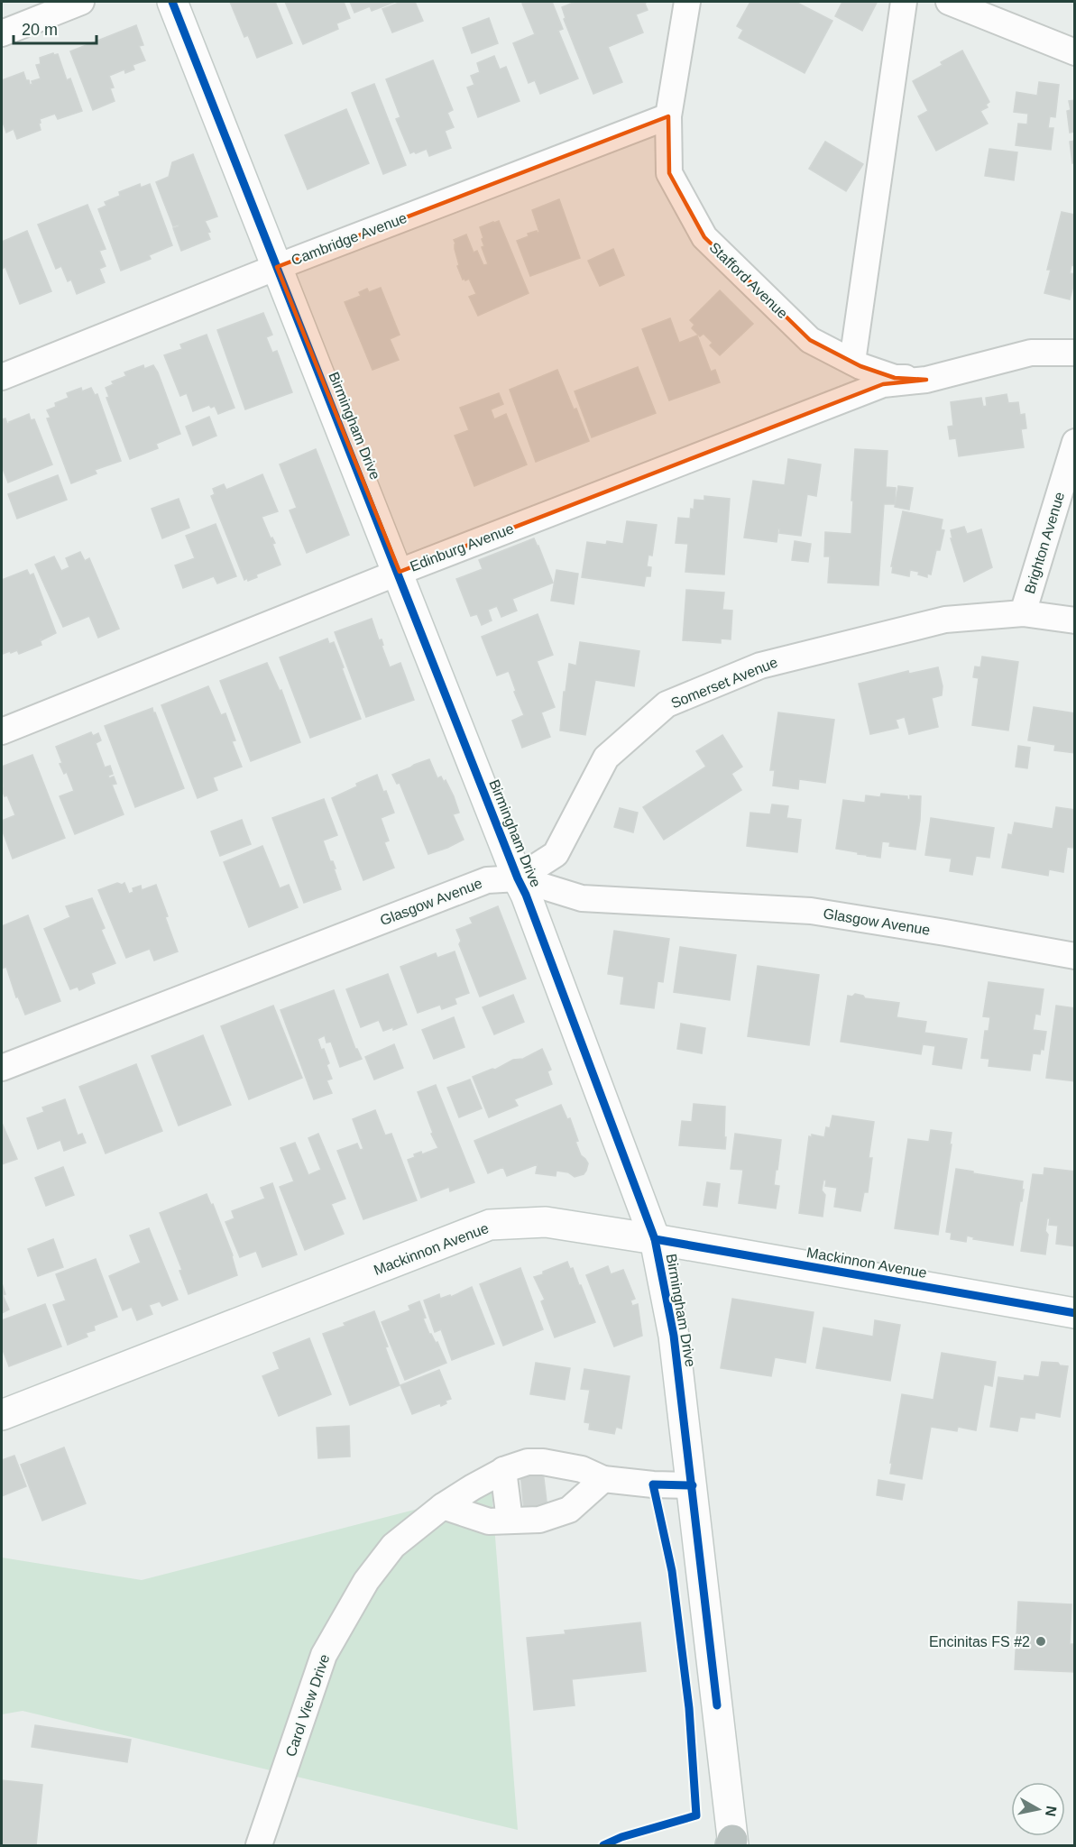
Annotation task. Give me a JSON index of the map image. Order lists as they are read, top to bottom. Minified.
{"streets":{"main road":["Birmingham Drive","Mackinnon Avenue"],"street":["Cambridge Avenue","Stafford Avenue","Brighton Avenue","Edinburg Avenue","Somerset Avenue","Glasgow Avenue","Carol View Drive"]},"crossings":[["Cambridge Avenue","Stafford Avenue"],["Cambridge Avenue","Birmingham Drive"],["Stafford Avenue","Edinburg Avenue"],["Birmingham Drive","Edinburg Avenue"],["Birmingham Drive","Somerset Avenue"],["Birmingham Drive","Glasgow Avenue"],["Birmingham Drive","Mackinnon Avenue"],["Birmingham Drive","Carol View Drive"],["Brighton Avenue","Somerset Avenue"],["Somerset Avenue","Glasgow Avenue"]],"places":["Encinitas FS #2"],"scale_bar":"20 m","north":"right"}
